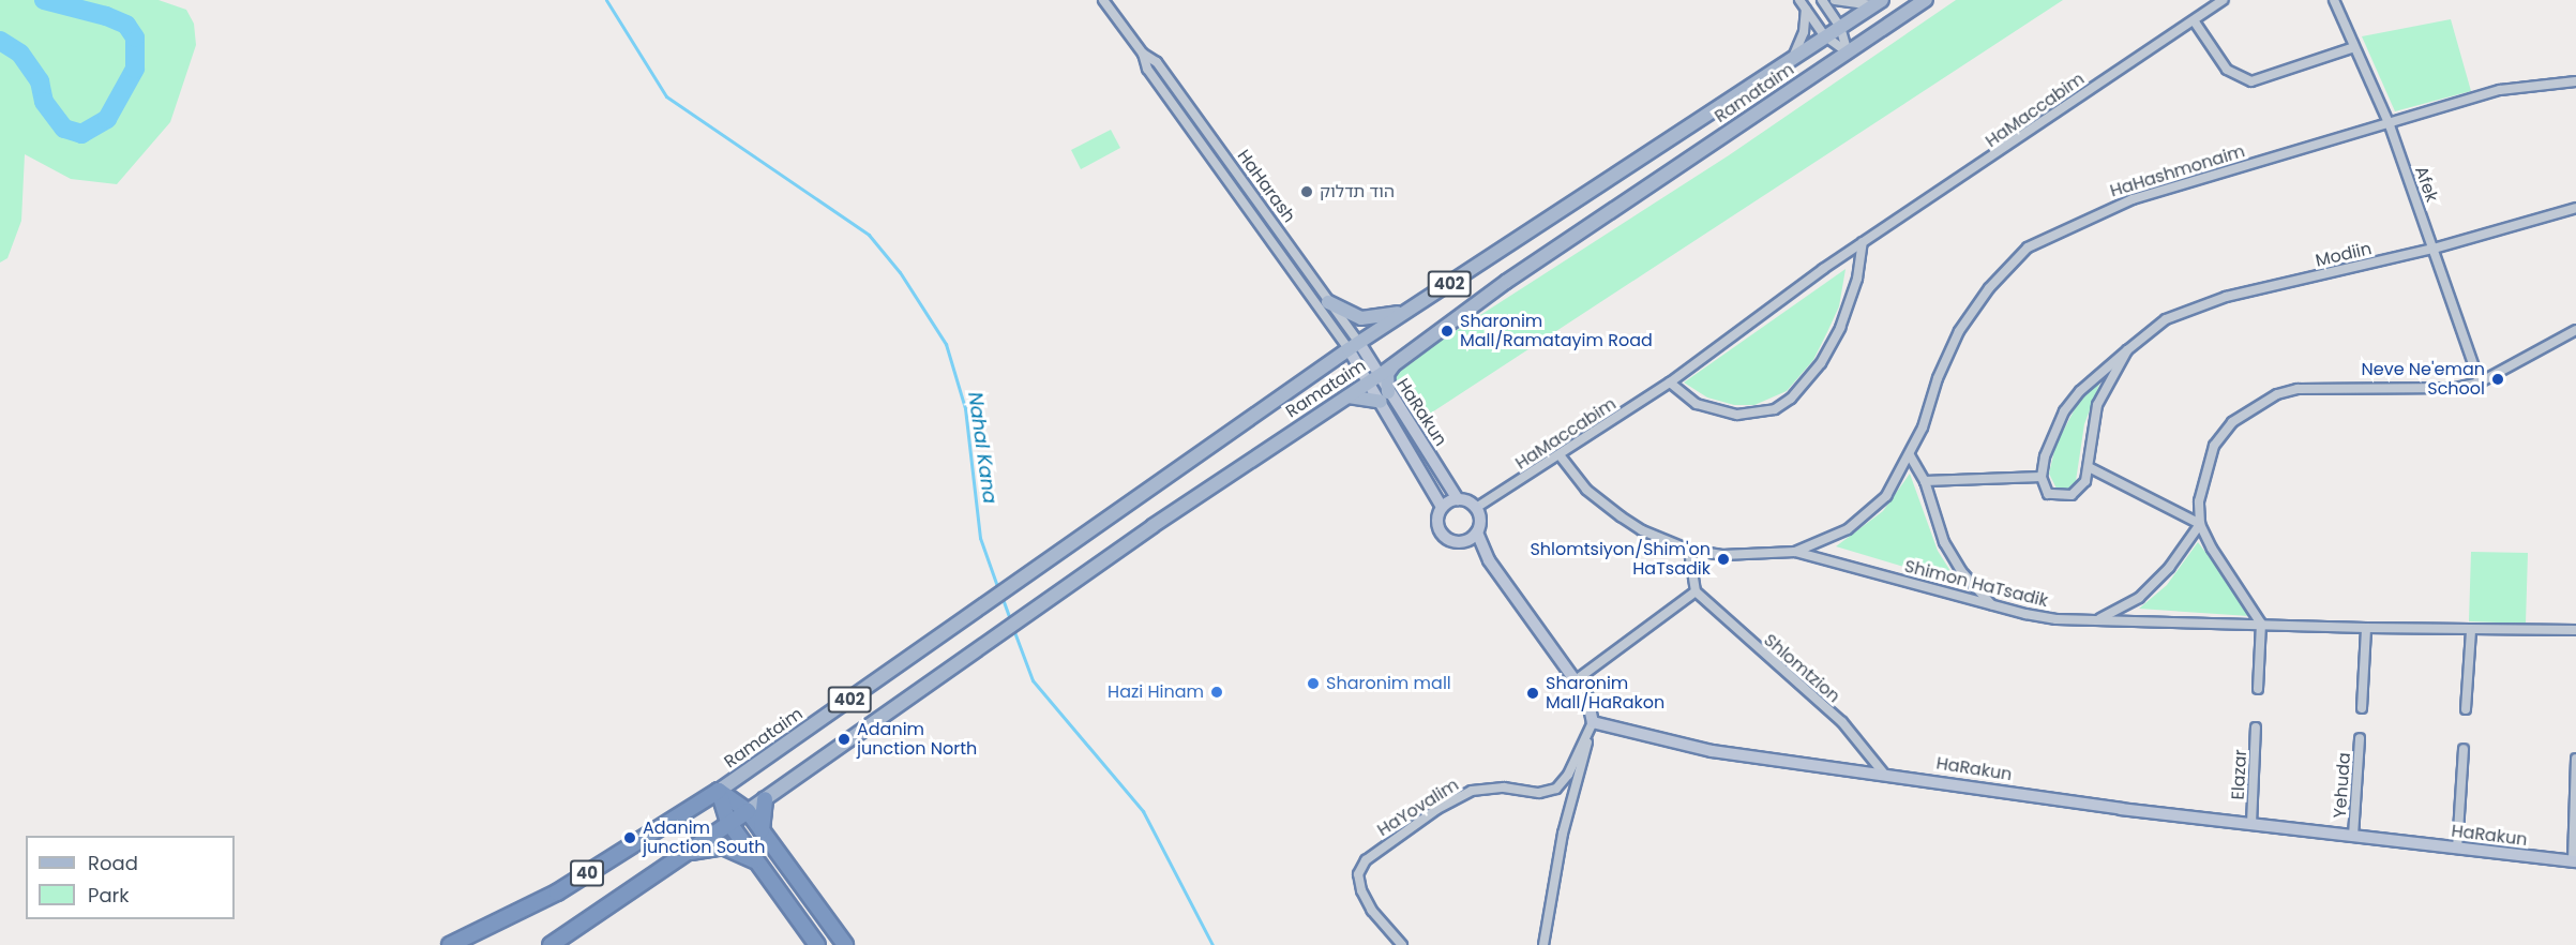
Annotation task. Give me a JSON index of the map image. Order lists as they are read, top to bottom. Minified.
{"streets":{"highway":["40"],"main road":["Ramataim","402"],"street":["HaMaccabim","HaHashmonaim","Afek","HaHarash","Modiin","HaRakun","Shimon HaTsadik","Shlomtzion","Elazar","Yehuda","HaYovalim"]},"crossings":[["Ramataim","HaHarash"],["Ramataim","HaRakun"],["Ramataim","40"],["HaMaccabim","HaRakun"],["HaMaccabim","Shimon HaTsadik"],["HaHashmonaim","Afek"],["HaHashmonaim","Shimon HaTsadik"],["Afek","Modiin"],["HaHarash","HaRakun"],["HaRakun","Shlomtzion"],["HaRakun","Elazar"],["HaRakun","Yehuda"],["HaRakun","HaYovalim"]],"water":["Nahal Kana"],"places":["הוד תדלוק","Sharonim Mall/Ramatayim Road","Neve Ne'eman School","Shlomtsiyon/Shim'on HaTsadik","Sharonim mall","Hazi Hinam","Sharonim Mall/HaRakon","Adanim junction North","Adanim junction South"],"legend":["Road","Park"]}
